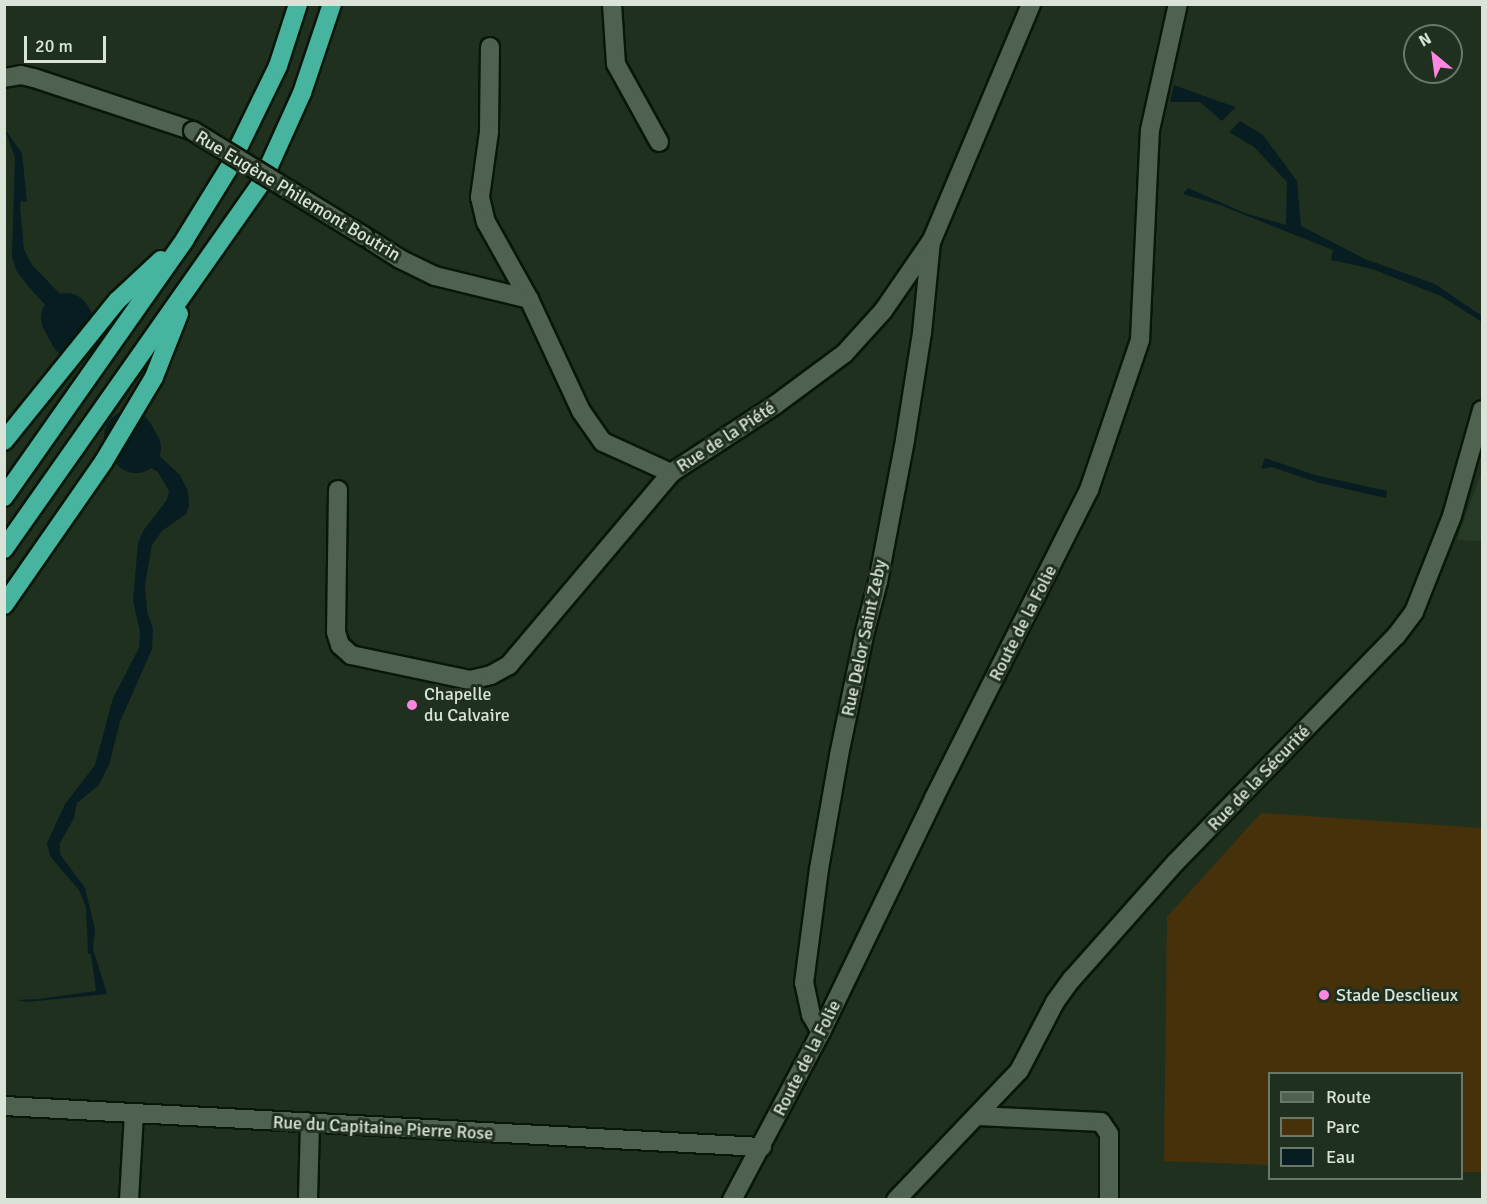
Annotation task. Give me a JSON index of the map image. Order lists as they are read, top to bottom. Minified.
{"streets":{"street":["Rue Eugène Philemont Boutrin","Rue de la Piété","Route de la Folie","Rue Delor Saint Zeby","Rue de la Sécurité","Rue du Capitaine Pierre Rose"]},"crossings":[["Rue de la Piété","Rue Delor Saint Zeby"],["Route de la Folie","Rue Delor Saint Zeby"],["Route de la Folie","Rue du Capitaine Pierre Rose"]],"places":["Chapelle du Calvaire","Stade Desclieux"],"legend":["Route","Parc","Eau"],"scale_bar":"20 m","north":"top left"}
